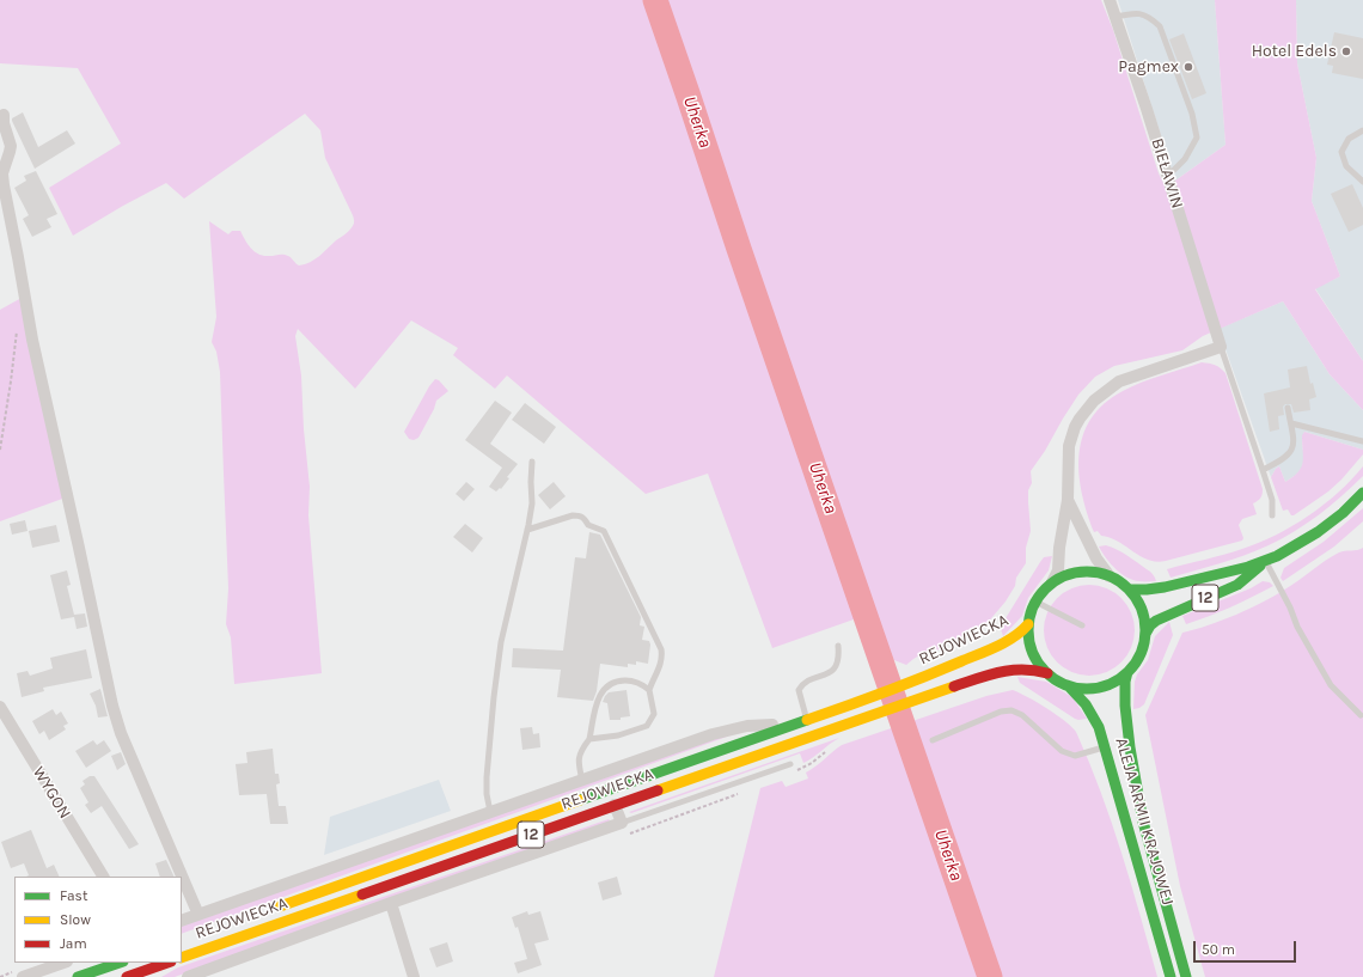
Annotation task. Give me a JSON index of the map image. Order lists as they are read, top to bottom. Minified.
{"streets":{"main road":["12","REJOWIECKA","ALEJA ARMII KRAJOWEJ"],"street":["BIEŁAWIN","WYGON"]},"crossings":[["12","REJOWIECKA"],["12","ALEJA ARMII KRAJOWEJ"],["REJOWIECKA","ALEJA ARMII KRAJOWEJ"]],"water":["Uherka"],"places":["Hotel Edels","Pagmex"],"legend":["Fast","Slow","Jam"],"scale_bar":"50 m"}
